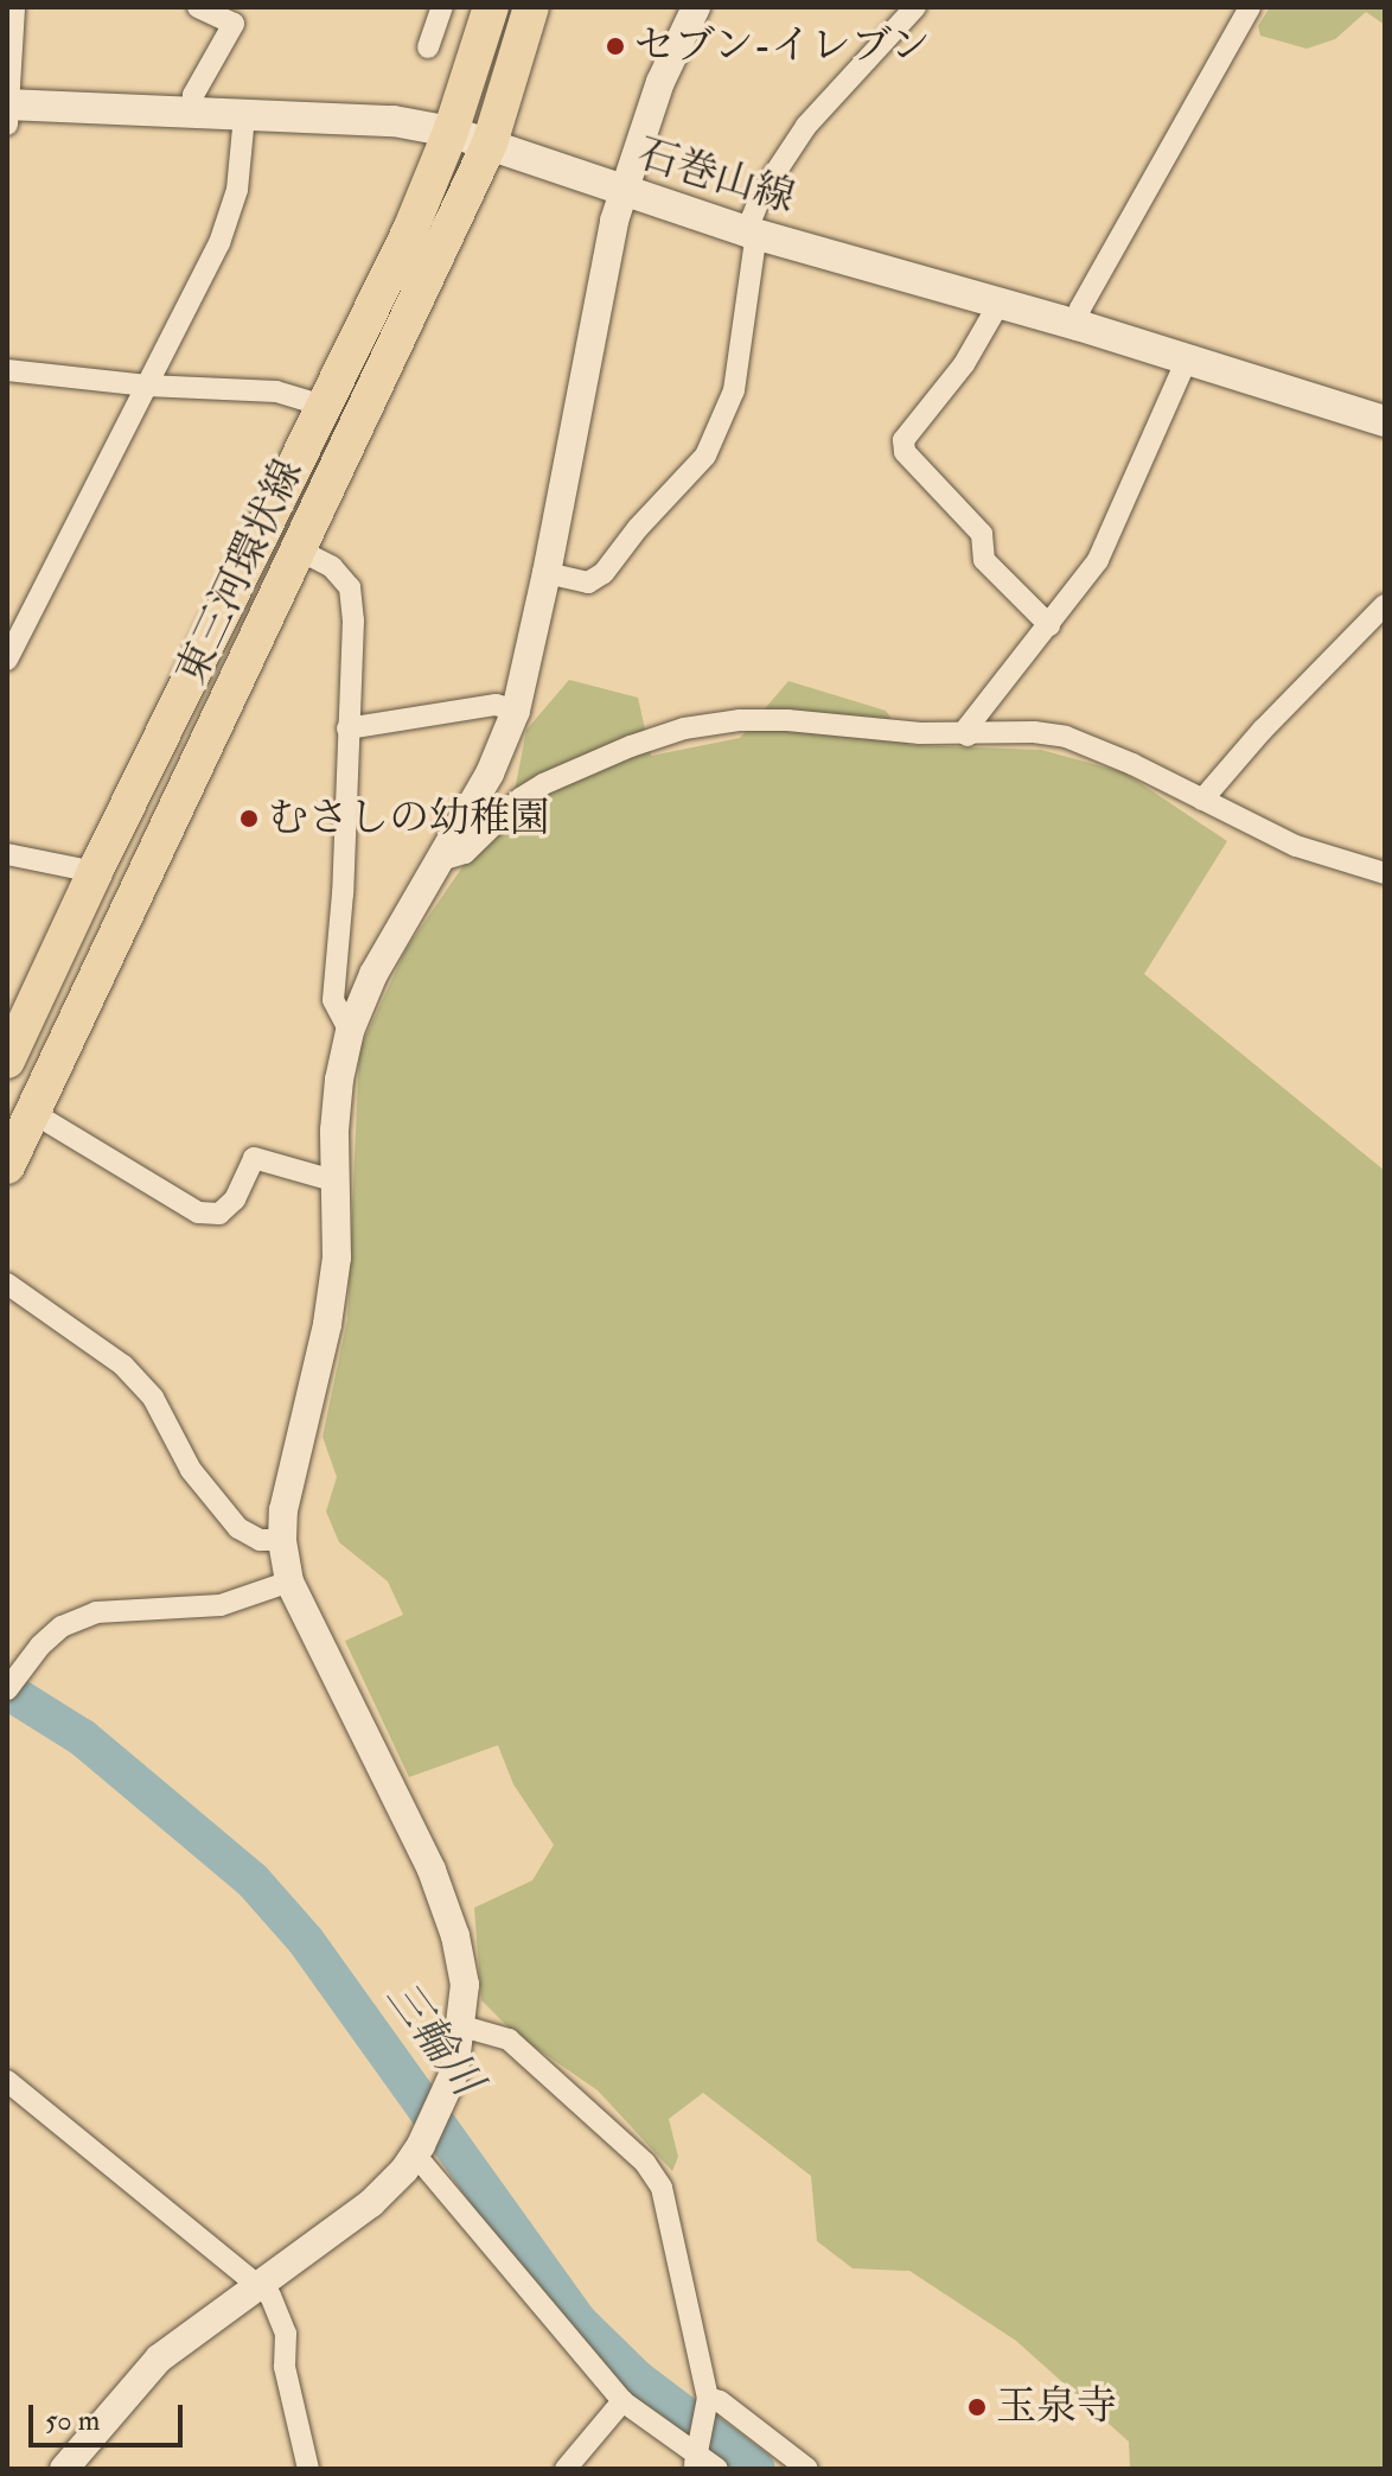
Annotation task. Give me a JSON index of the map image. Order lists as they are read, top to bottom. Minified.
{"streets":{"main road":["石巻山線","東三河環状線"]},"crossings":[["石巻山線","東三河環状線"]],"water":["三輪川"],"places":["セブン-イレブン","むさしの幼稚園","玉泉寺"],"scale_bar":"50 m"}
